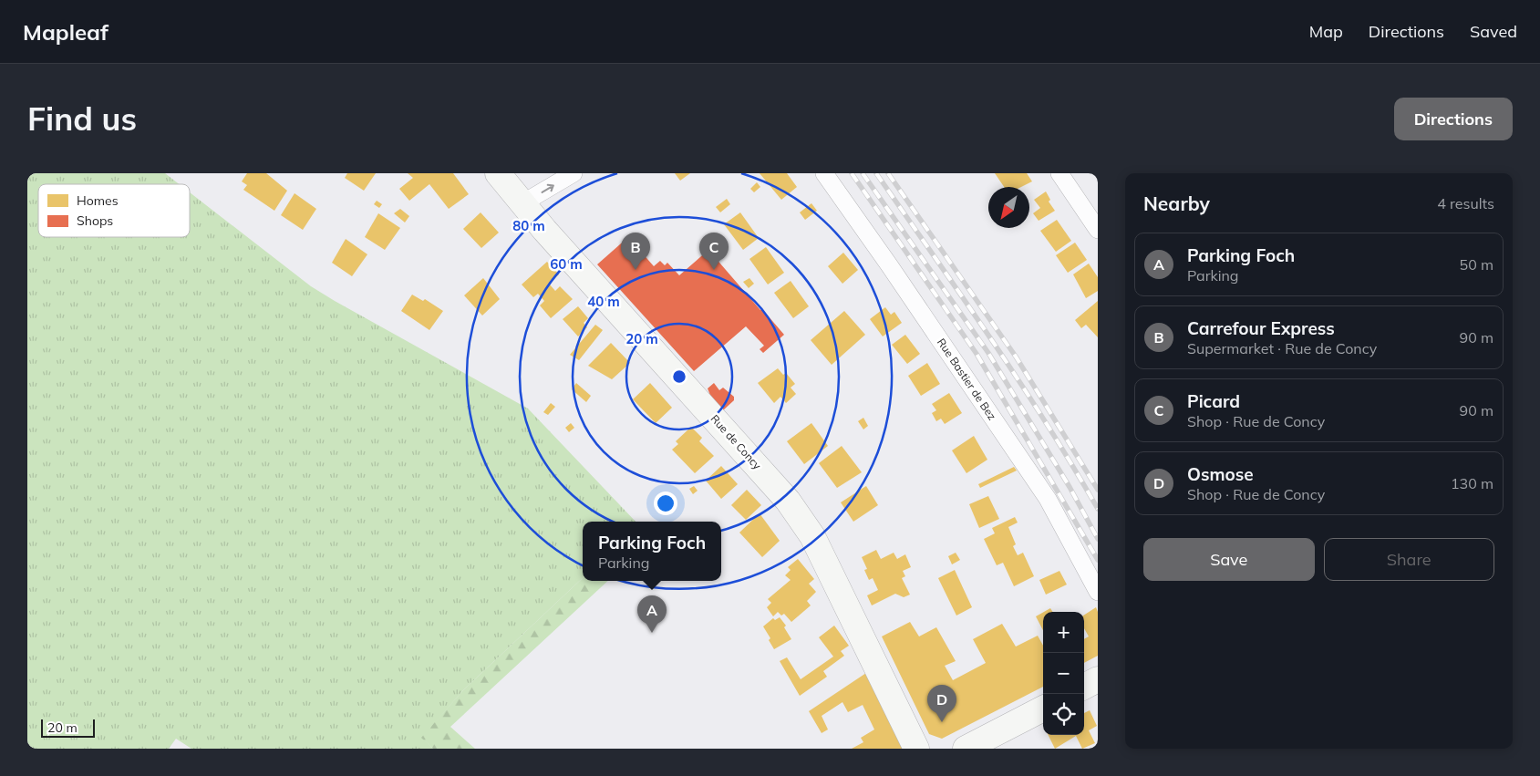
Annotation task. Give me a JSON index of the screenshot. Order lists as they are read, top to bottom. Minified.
{"streets":{"street":["Rue Bastier de Bez","Rue de Concy"]},"legend":["Homes","Shops"],"scale_bar":"20 m","north":"bottom left","page":{"header":"Mapleaf","nav":["Map","Directions","Saved"],"buttons":["Directions",["Save","Share"]],"title":"Find us","heading":["Nearby","4 results"],"pins":["B","C","A","D"],"list":[{"mark":"A","name":"Parking Foch","note":"Parking","value":"50 m"},{"mark":"B","name":"Carrefour Express","note":"Supermarket · Rue de Concy","value":"90 m"},{"mark":"C","name":"Picard","note":"Shop · Rue de Concy","value":"90 m"},{"mark":"D","name":"Osmose","note":"Shop · Rue de Concy","value":"130 m"}],"popup":["Parking Foch","Parking"],"map_buttons":["+","−"],"scale":"20 m"},"rings":["80 m","60 m","40 m","20 m"]}
